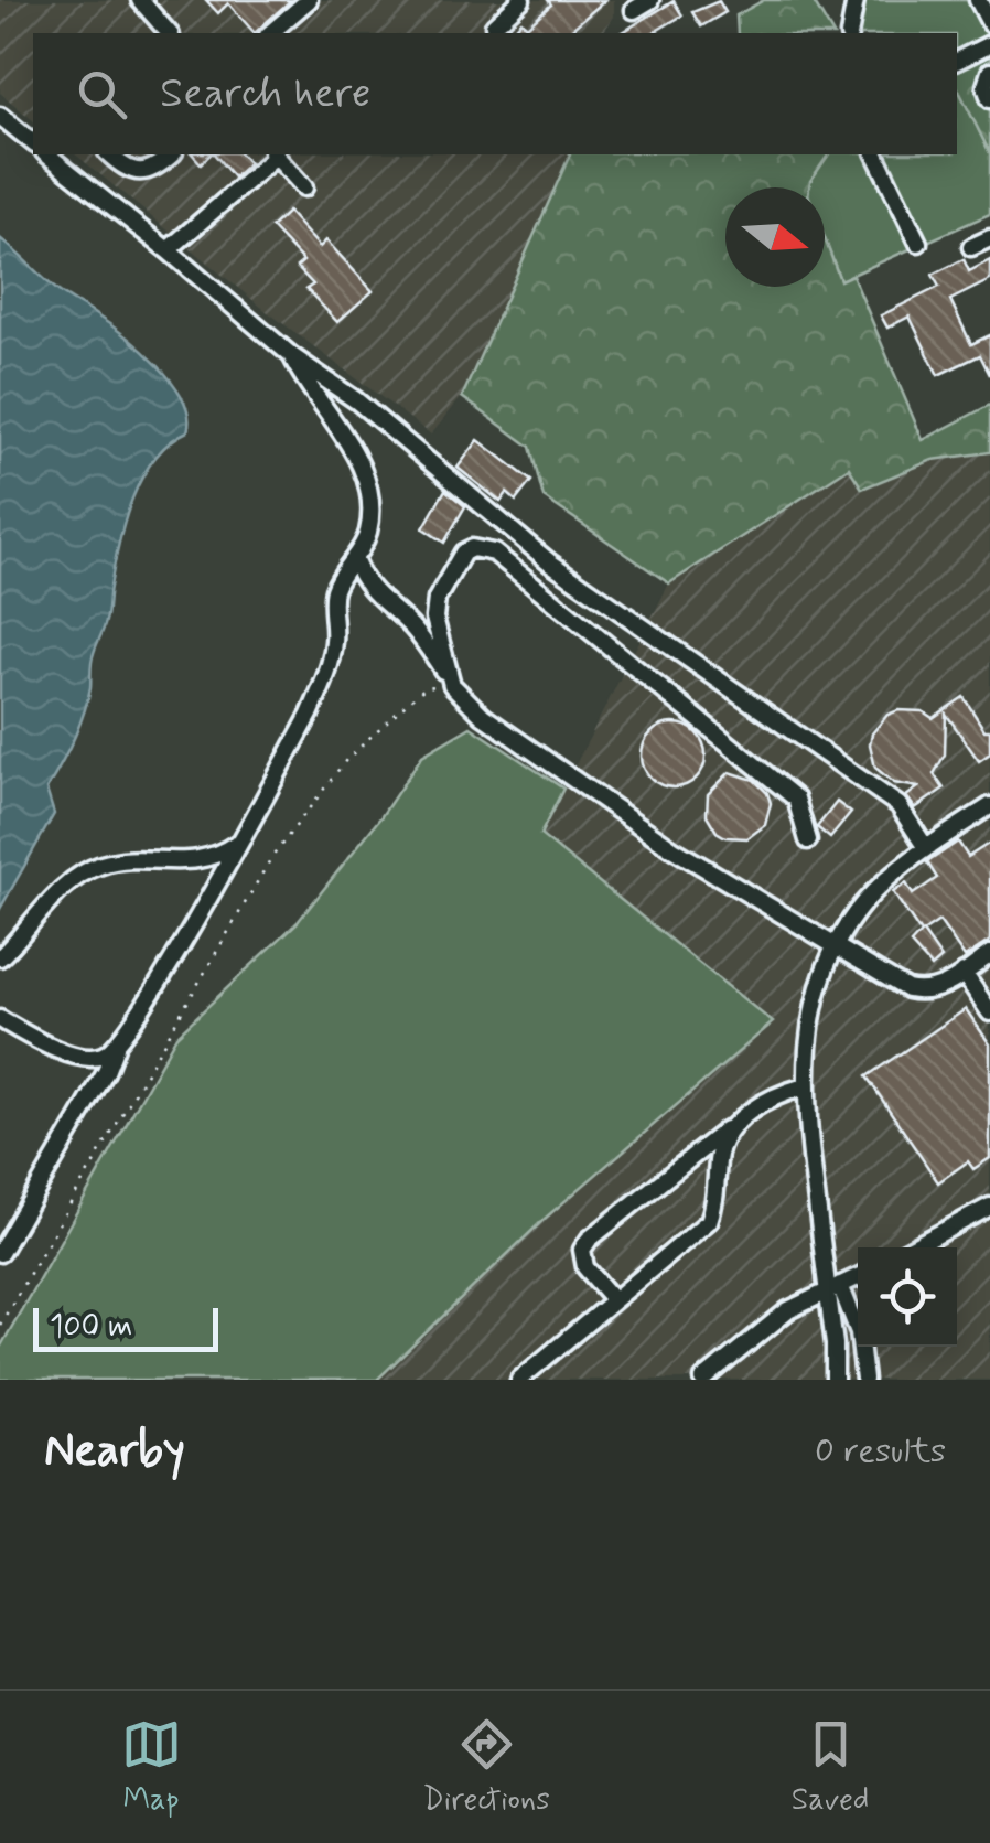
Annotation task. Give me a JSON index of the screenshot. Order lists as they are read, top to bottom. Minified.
{"scale_bar":"100 m","north":"right","page":{"search":"Search here","scale":"100 m","heading":["Nearby","0 results"],"nav":["Map","Directions","Saved"]}}
